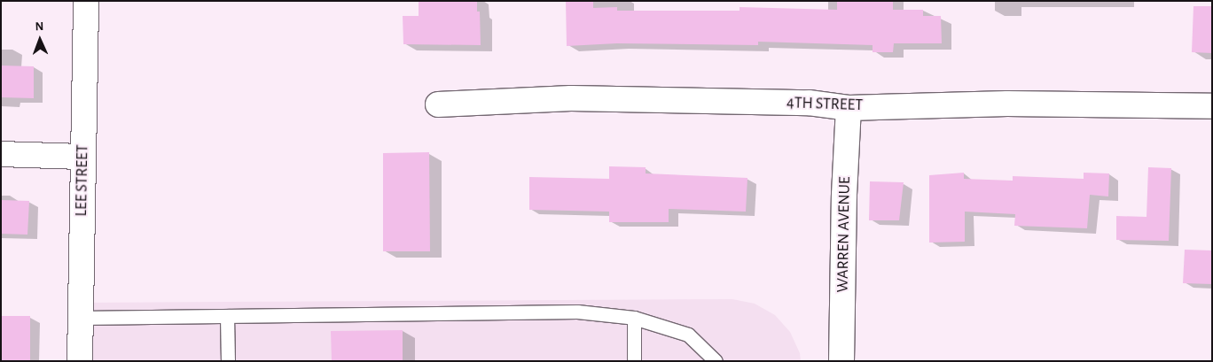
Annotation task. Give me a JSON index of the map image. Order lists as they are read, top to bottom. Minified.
{"streets":{"street":["4TH STREET","LEE STREET","WARREN AVENUE"]},"crossings":[["4TH STREET","WARREN AVENUE"]],"north":"top"}
